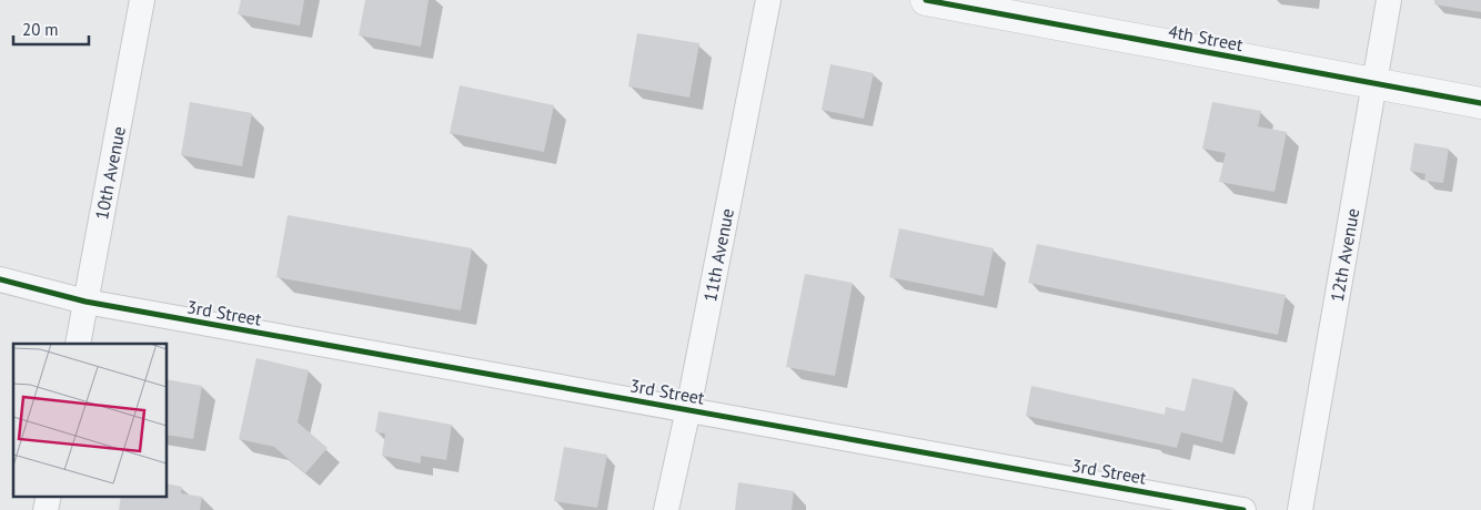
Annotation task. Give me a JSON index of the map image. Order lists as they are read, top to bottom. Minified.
{"streets":{"street":["4th Street","10th Avenue","11th Avenue","12th Avenue","3rd Street"]},"crossings":[["4th Street","12th Avenue"],["10th Avenue","3rd Street"],["11th Avenue","3rd Street"]],"scale_bar":"20 m"}
